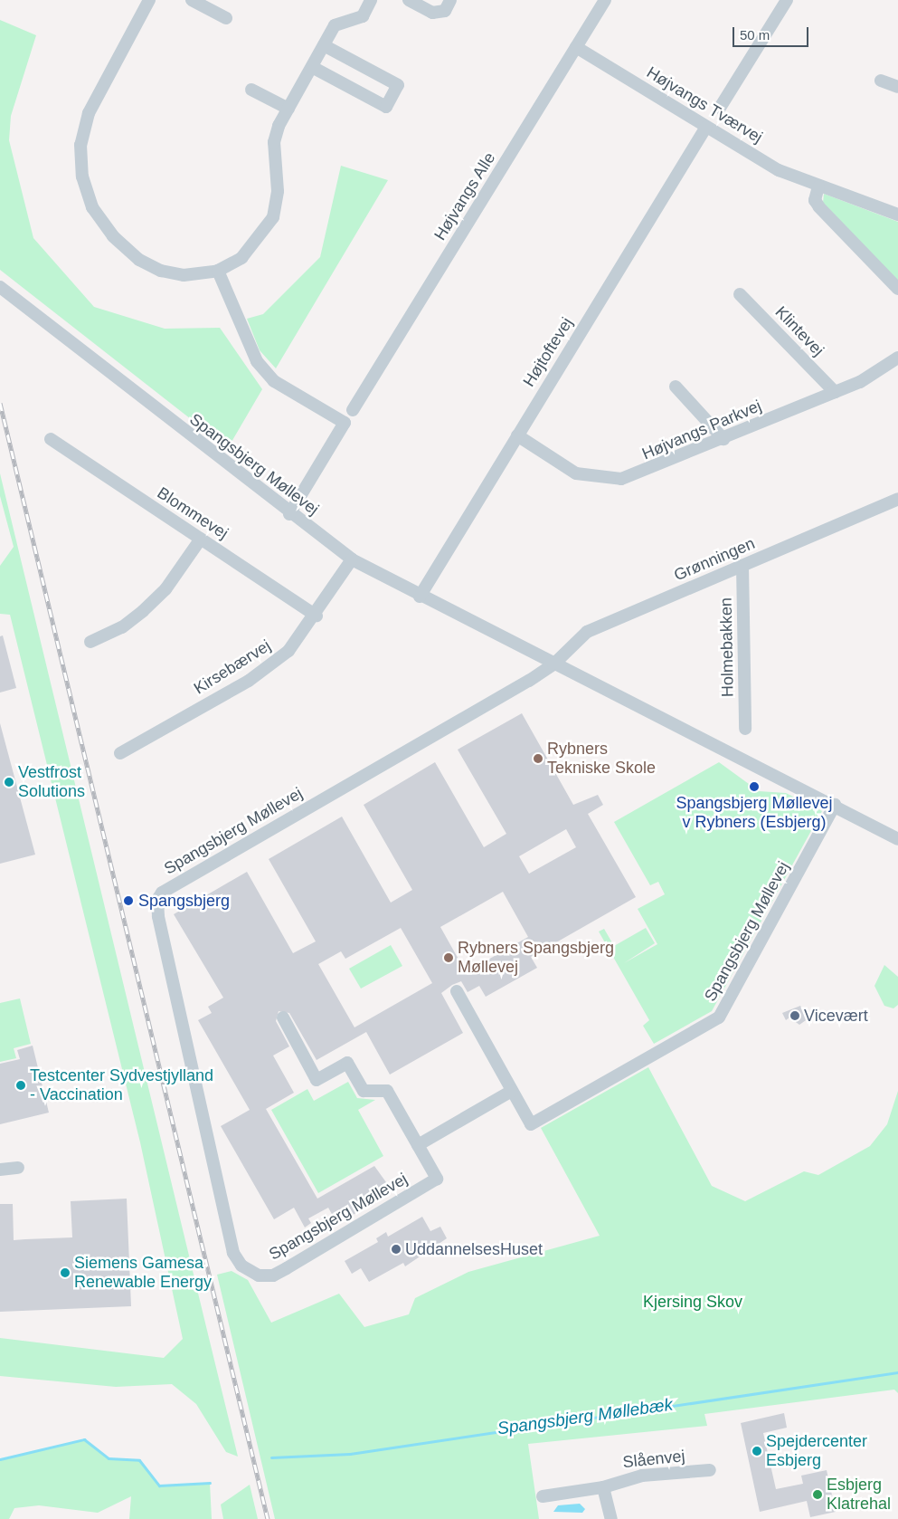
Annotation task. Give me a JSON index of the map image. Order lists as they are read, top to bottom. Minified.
{"streets":{"street":["Højvangs Tværvej","Højvangs Alle","Klintevej","Højtoftevej","Højvangs Parkvej","Spangsbjerg Møllevej","Blommevej","Grønningen","Holmebakken","Kirsebærvej","Slåenvej"]},"crossings":[["Højvangs Tværvej","Højvangs Alle"],["Højvangs Tværvej","Højtoftevej"],["Klintevej","Højvangs Parkvej"],["Højtoftevej","Højvangs Parkvej"],["Højtoftevej","Spangsbjerg Møllevej"],["Spangsbjerg Møllevej","Grønningen"],["Spangsbjerg Møllevej","Kirsebærvej"],["Blommevej","Kirsebærvej"],["Grønningen","Holmebakken"]],"water":["Spangsbjerg Møllebæk"],"parks":["Kjersing Skov"],"places":["Rybners Tekniske Skole","Vestfrost Solutions","Spangsbjerg Møllevej v Rybners (Esbjerg)","Spangsbjerg","Rybners Spangsbjerg Møllevej","Vicevært","Testcenter Sydvestjylland - Vaccination","UddannelsesHuset","Siemens Gamesa Renewable Energy","Spejdercenter Esbjerg","Esbjerg Klatrehal"],"scale_bar":"50 m"}
